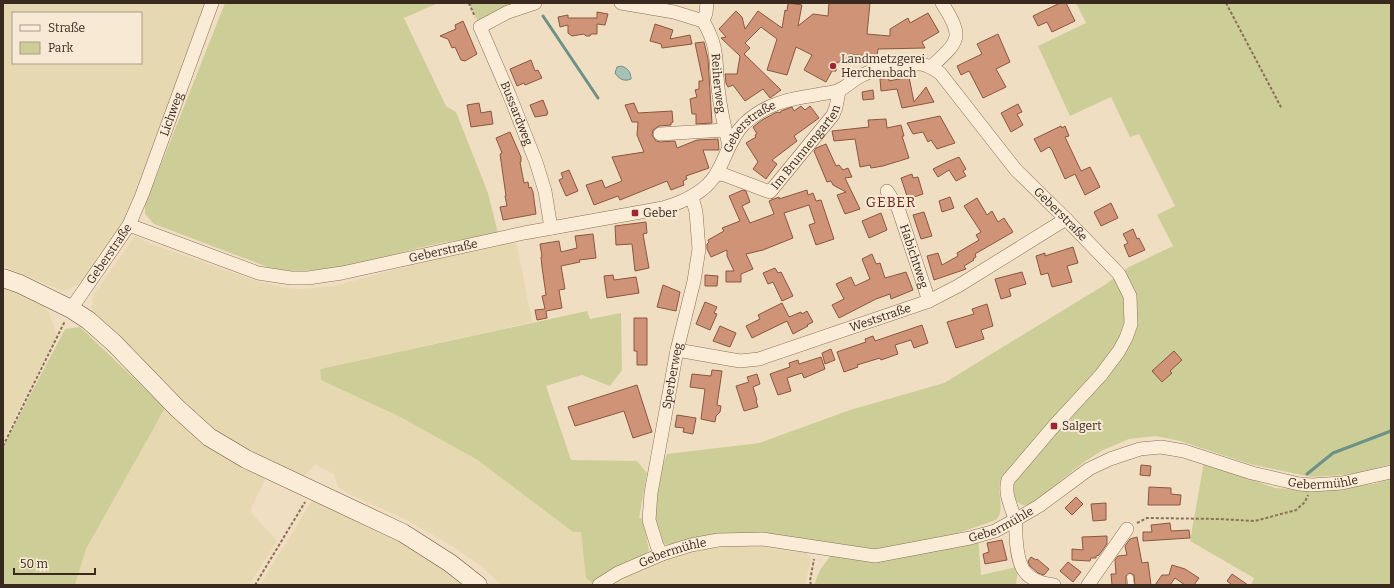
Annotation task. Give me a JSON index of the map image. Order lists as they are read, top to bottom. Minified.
{"streets":{"street":["Reiherweg","Bussardweg","Lichweg","Geberstraße","Im Brunnengarten","Habichtweg","Weststraße","Sperberweg","Gebermühle"]},"crossings":[["Reiherweg","Geberstraße"],["Bussardweg","Geberstraße"],["Lichweg","Geberstraße"],["Geberstraße","Im Brunnengarten"],["Geberstraße","Weststraße"],["Geberstraße","Sperberweg"],["Geberstraße","Gebermühle"],["Habichtweg","Weststraße"],["Weststraße","Sperberweg"],["Sperberweg","Gebermühle"]],"districts":["GEBER"],"places":{"other":["Landmetzgerei Herchenbach"],"transit":["Geber","Salgert"]},"legend":["Straße","Park"],"scale_bar":"50 m"}
